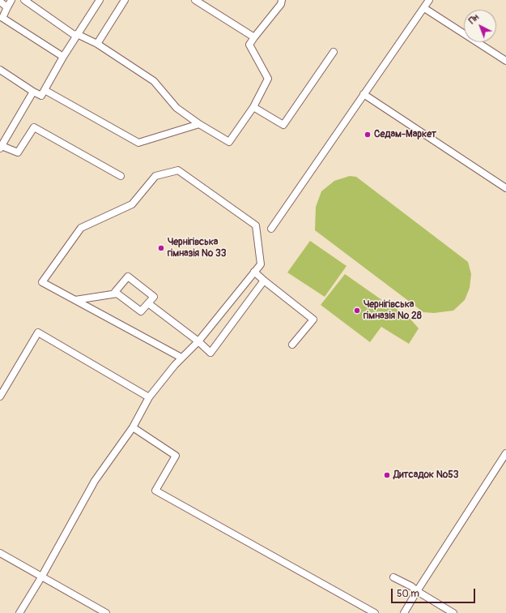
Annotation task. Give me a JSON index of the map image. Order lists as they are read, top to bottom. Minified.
{"places":["Седам-Маркет","Чернігівська гімназія № 33","Чернігівська гімназія № 28","Дитсадок №53"],"scale_bar":"50 m","north":"top left"}
